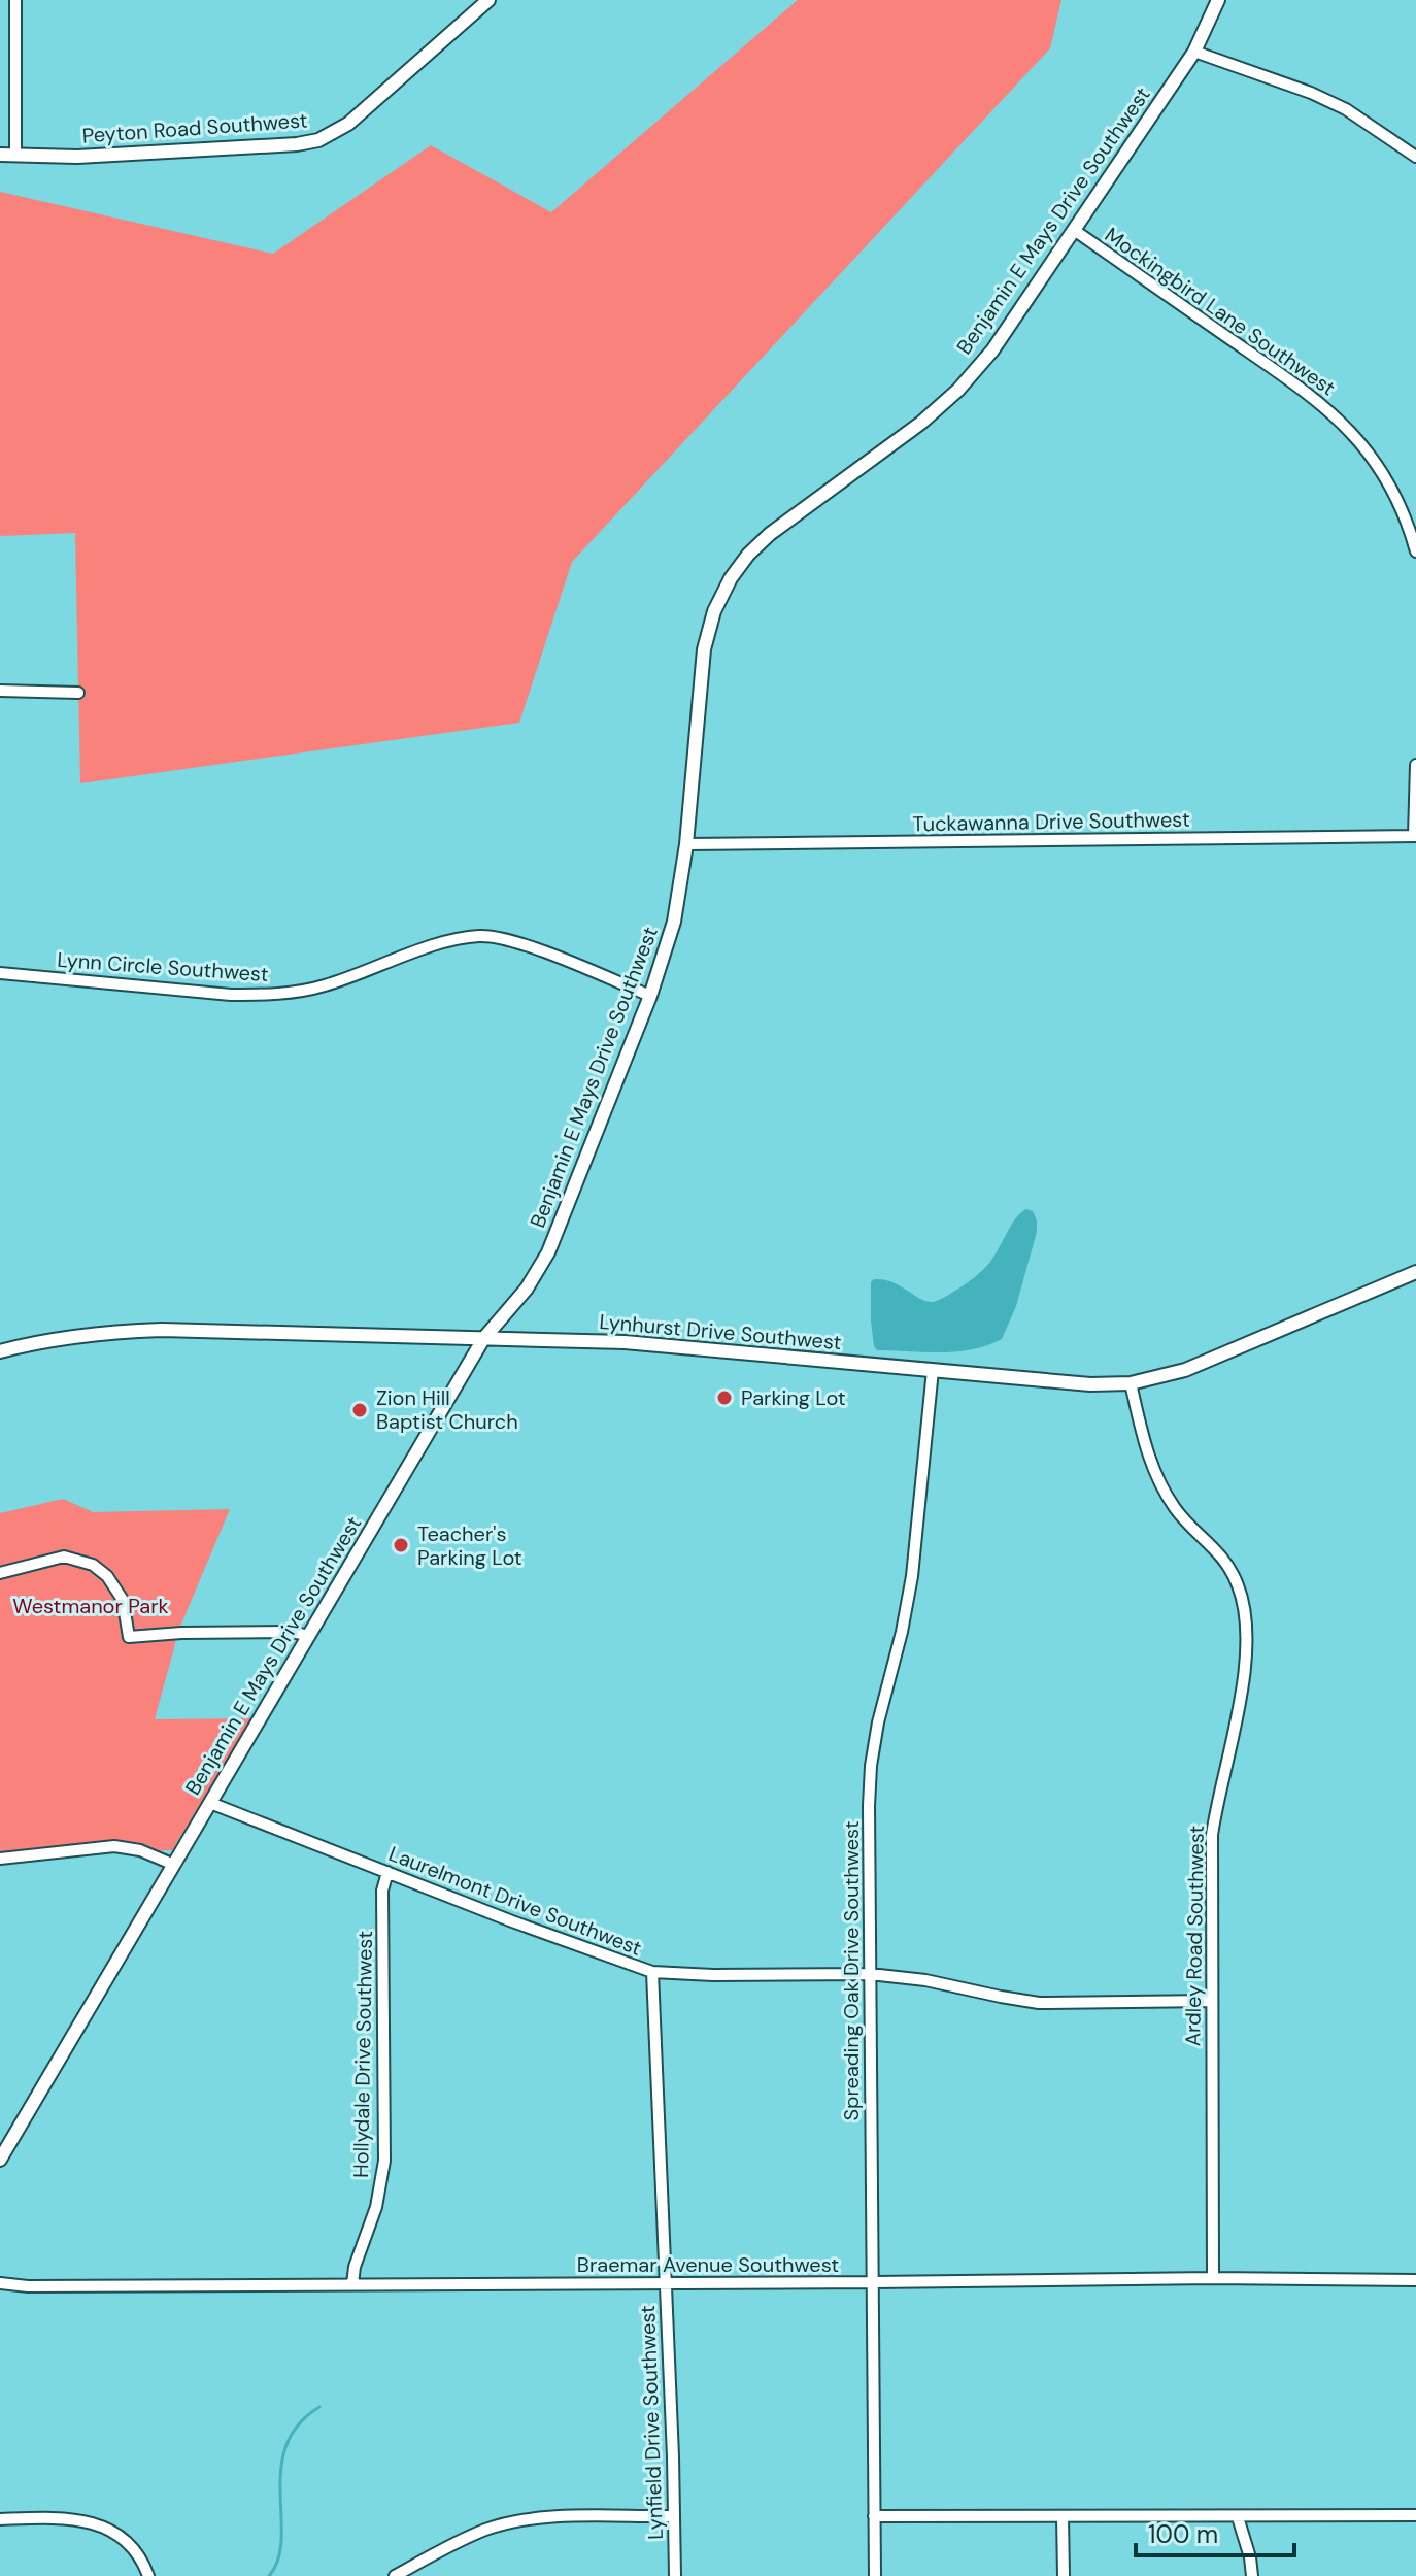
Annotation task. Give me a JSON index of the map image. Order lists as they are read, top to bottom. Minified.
{"streets":{"street":["Peyton Road Southwest","Benjamin E Mays Drive Southwest","Mockingbird Lane Southwest","Tuckawanna Drive Southwest","Lynn Circle Southwest","Lynhurst Drive Southwest","Laurelmont Drive Southwest","Ardley Road Southwest","Spreading Oak Drive Southwest","Hollydale Drive Southwest","Braemar Avenue Southwest","Lynfield Drive Southwest"]},"crossings":[["Benjamin E Mays Drive Southwest","Mockingbird Lane Southwest"],["Benjamin E Mays Drive Southwest","Tuckawanna Drive Southwest"],["Benjamin E Mays Drive Southwest","Lynn Circle Southwest"],["Benjamin E Mays Drive Southwest","Lynhurst Drive Southwest"],["Benjamin E Mays Drive Southwest","Laurelmont Drive Southwest"],["Lynhurst Drive Southwest","Ardley Road Southwest"],["Lynhurst Drive Southwest","Spreading Oak Drive Southwest"],["Laurelmont Drive Southwest","Ardley Road Southwest"],["Laurelmont Drive Southwest","Spreading Oak Drive Southwest"],["Laurelmont Drive Southwest","Hollydale Drive Southwest"],["Laurelmont Drive Southwest","Lynfield Drive Southwest"],["Ardley Road Southwest","Braemar Avenue Southwest"],["Spreading Oak Drive Southwest","Braemar Avenue Southwest"],["Hollydale Drive Southwest","Braemar Avenue Southwest"],["Braemar Avenue Southwest","Lynfield Drive Southwest"]],"parks":["Westmanor Park"],"places":["Parking Lot","Zion Hill Baptist Church","Teacher's Parking Lot"],"scale_bar":"100 m"}
